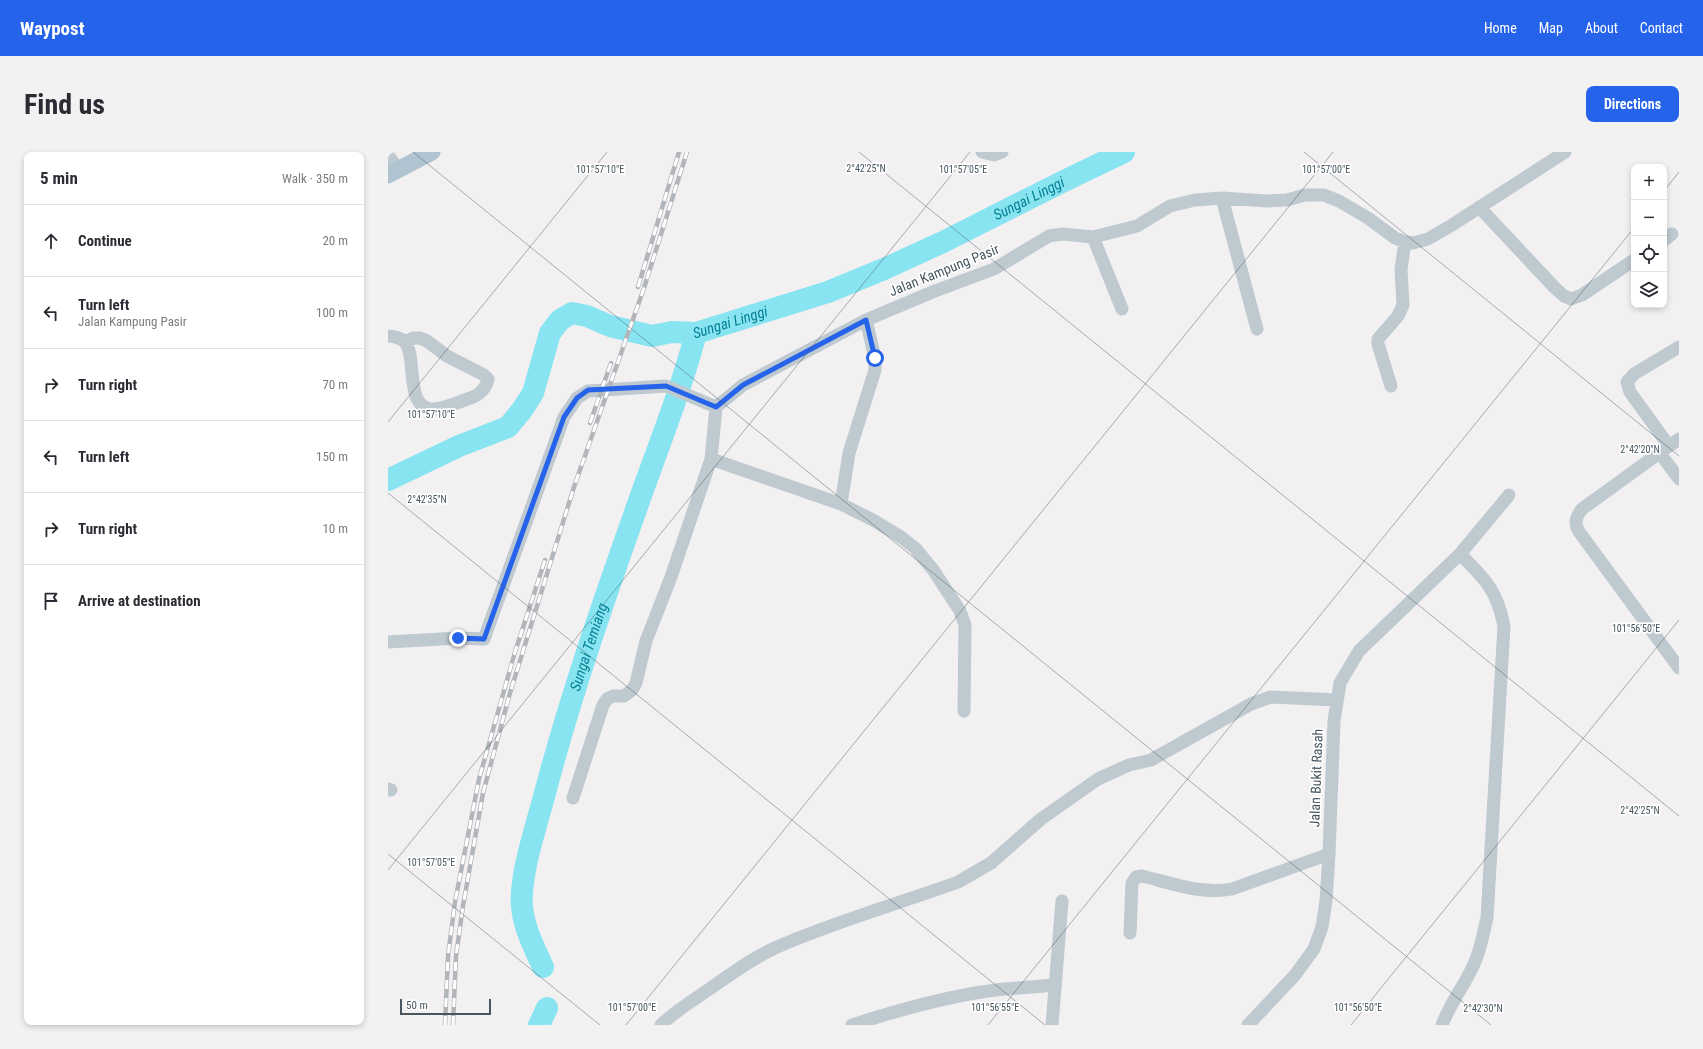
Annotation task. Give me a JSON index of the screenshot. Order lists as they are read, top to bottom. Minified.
{"streets":{"street":["Jalan Kampung Pasir","Jalan Bukit Rasah"]},"water":["Sungai Linggi","Sungai Temiang"],"scale_bar":"50 m","page":{"header":"Waypost","nav":["Home","Map","About","Contact"],"buttons":"Directions","title":"Find us","heading":["5 min","Walk · 350 m"],"map_buttons":["+","−"],"list":[["Continue","20 m"],["Turn left","Jalan Kampung Pasir","100 m"],["Turn right","70 m"],["Turn left","150 m"],["Turn right","10 m"],"Arrive at destination"],"scale":"50 m"},"coordinates":["2°42'25\"N","101°57'10\"E","101°57'05\"E","101°57'00\"E","2°42'20\"N","2°42'35\"N","101°56'50\"E","101°56'55\"E","2°42'30\"N"]}
